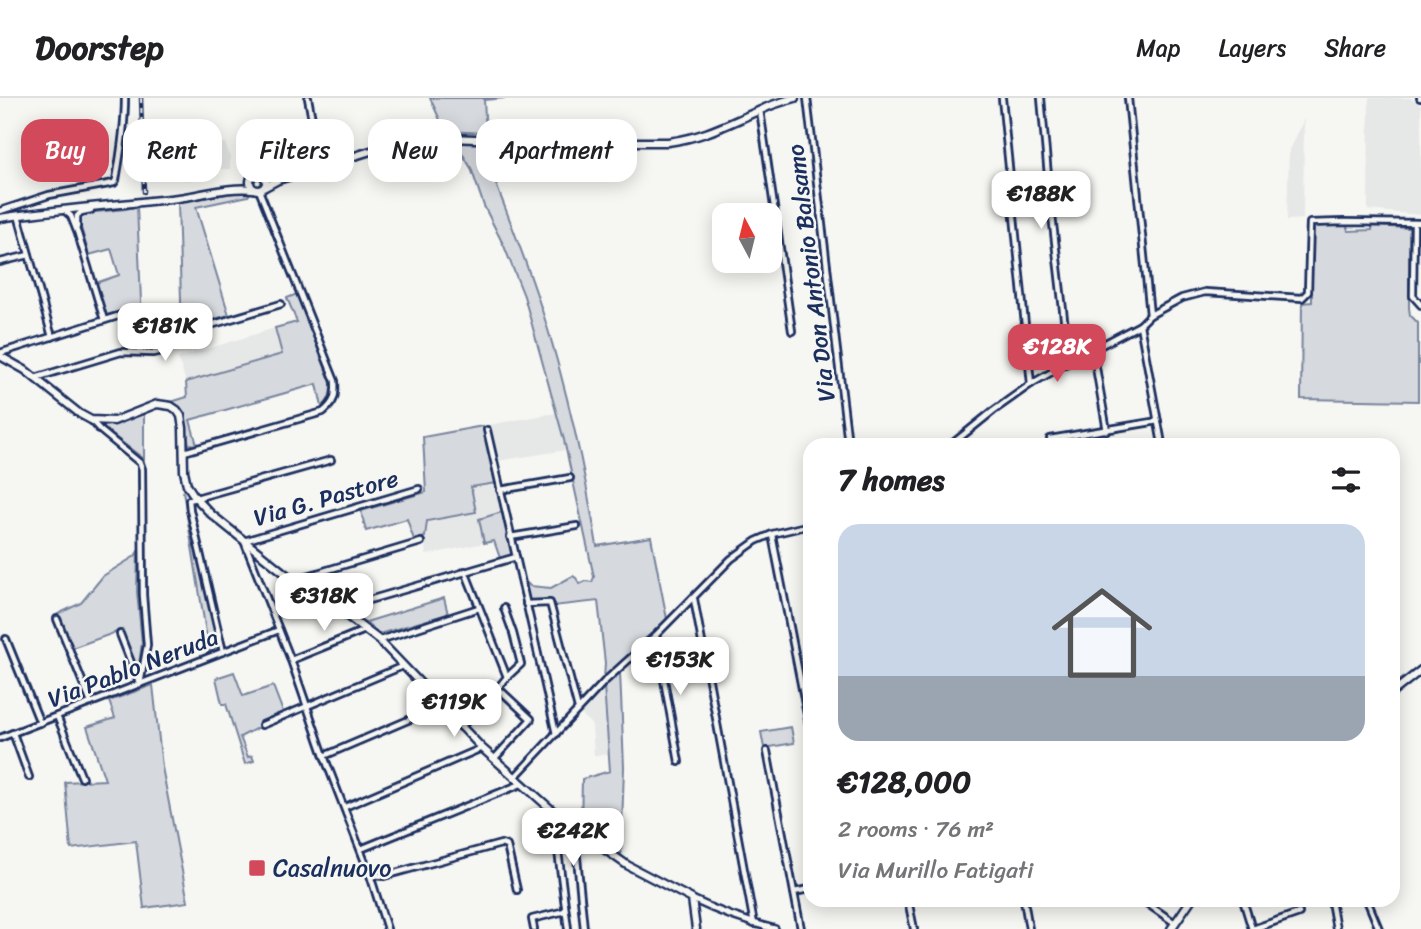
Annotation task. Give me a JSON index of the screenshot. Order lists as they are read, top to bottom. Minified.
{"streets":{"street":["Via Don Antonio Balsamo","Via G. Pastore","Via Pablo Neruda"]},"places":{"transit":["Casalnuovo"]},"north":"top","page":{"header":"Doorstep","nav":["Map","Layers","Share"],"chip":["Buy","Rent","Filters","New","Apartment"],"price":["€188K","€181K","€128K","€318K","€153K","€119K","€242K"],"heading":"7 homes","list":[{"name":"€128,000","note":"2 rooms · 76 m² · Via Murillo Fatigati"}]}}
